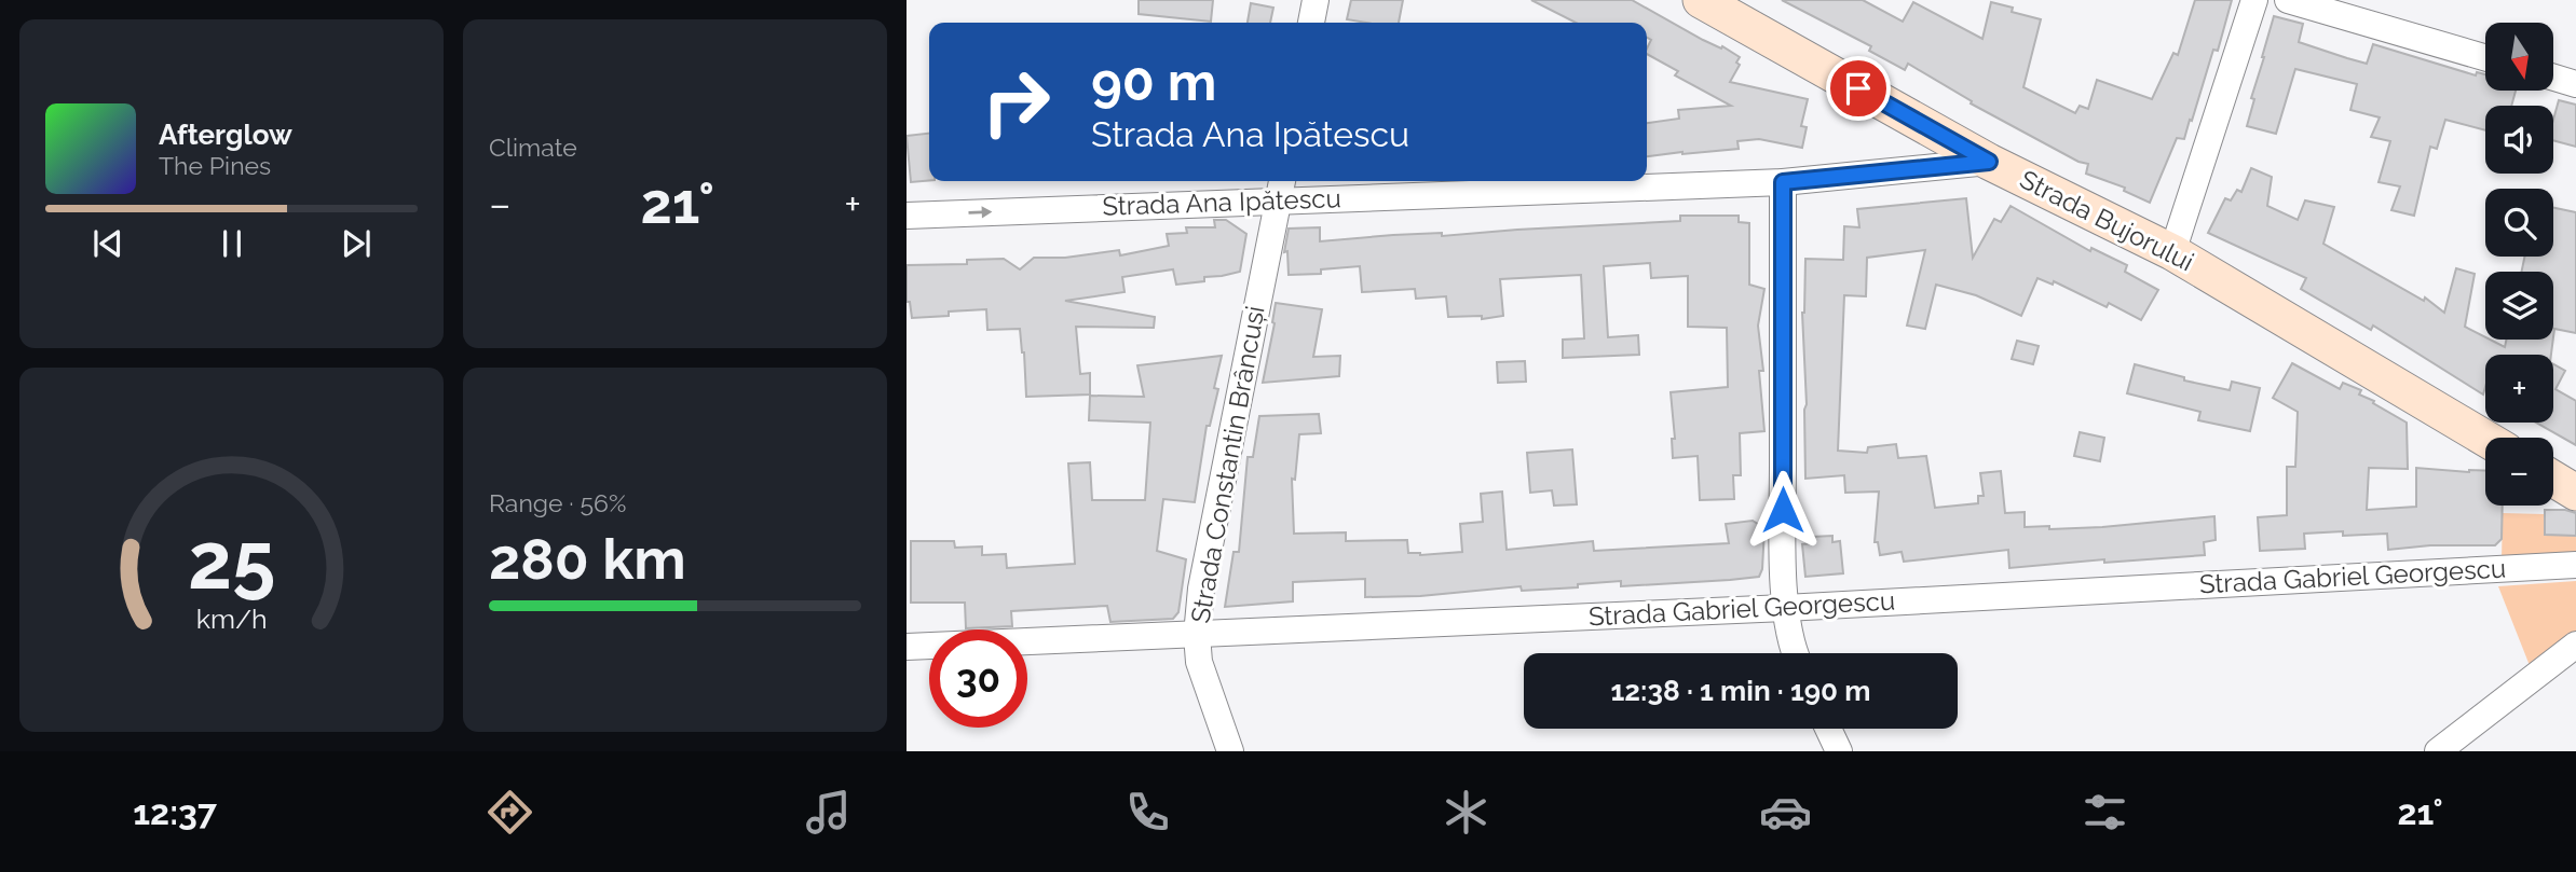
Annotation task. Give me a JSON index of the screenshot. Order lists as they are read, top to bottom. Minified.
{"streets":{"street":["Strada Ana Ipătescu","Strada Bujorului","Strada Constantin Brâncuși","Strada Gabriel Georgescu"]},"crossings":[["Strada Ana Ipătescu","Strada Bujorului"],["Strada Ana Ipătescu","Strada Constantin Brâncuși"],["Strada Constantin Brâncuși","Strada Gabriel Georgescu"]],"north":"bottom","page":{"tile":["Climate",["Range · 56%","280 km"]],"map_buttons":["+","−"],"turn":["90 m","Strada Ana Ipătescu"],"song":["Afterglow","The Pines"],"heat":["−","21°","+"],"limit":"30","trip":"12:38 · 1 min · 190 m","tabs":["12:37","21°"],"gauge":["25","km/h"]}}
